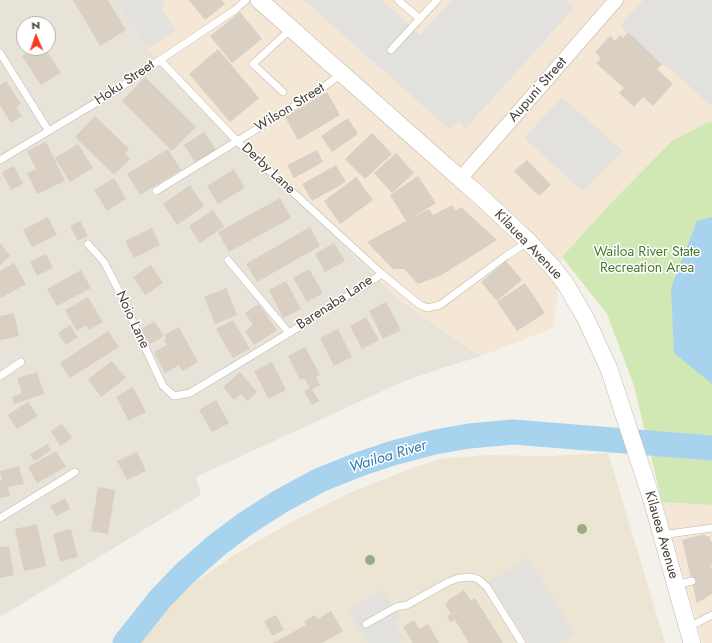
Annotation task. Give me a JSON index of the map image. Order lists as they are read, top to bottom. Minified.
{"streets":{"street":["Aupuni Street","Kilauea Avenue"],"lane":["Hoku Street","Wilson Street","Derby Lane","Barenaba Lane","Noio Lane"]},"crossings":[["Hoku Street","Derby Lane"],["Aupuni Street","Kilauea Avenue"],["Wilson Street","Derby Lane"],["Wilson Street","Kilauea Avenue"],["Derby Lane","Barenaba Lane"],["Kilauea Avenue","Barenaba Lane"],["Barenaba Lane","Noio Lane"]],"water":["Wailoa River"],"parks":["Wailoa River State Recreation Area"],"north":"top"}
